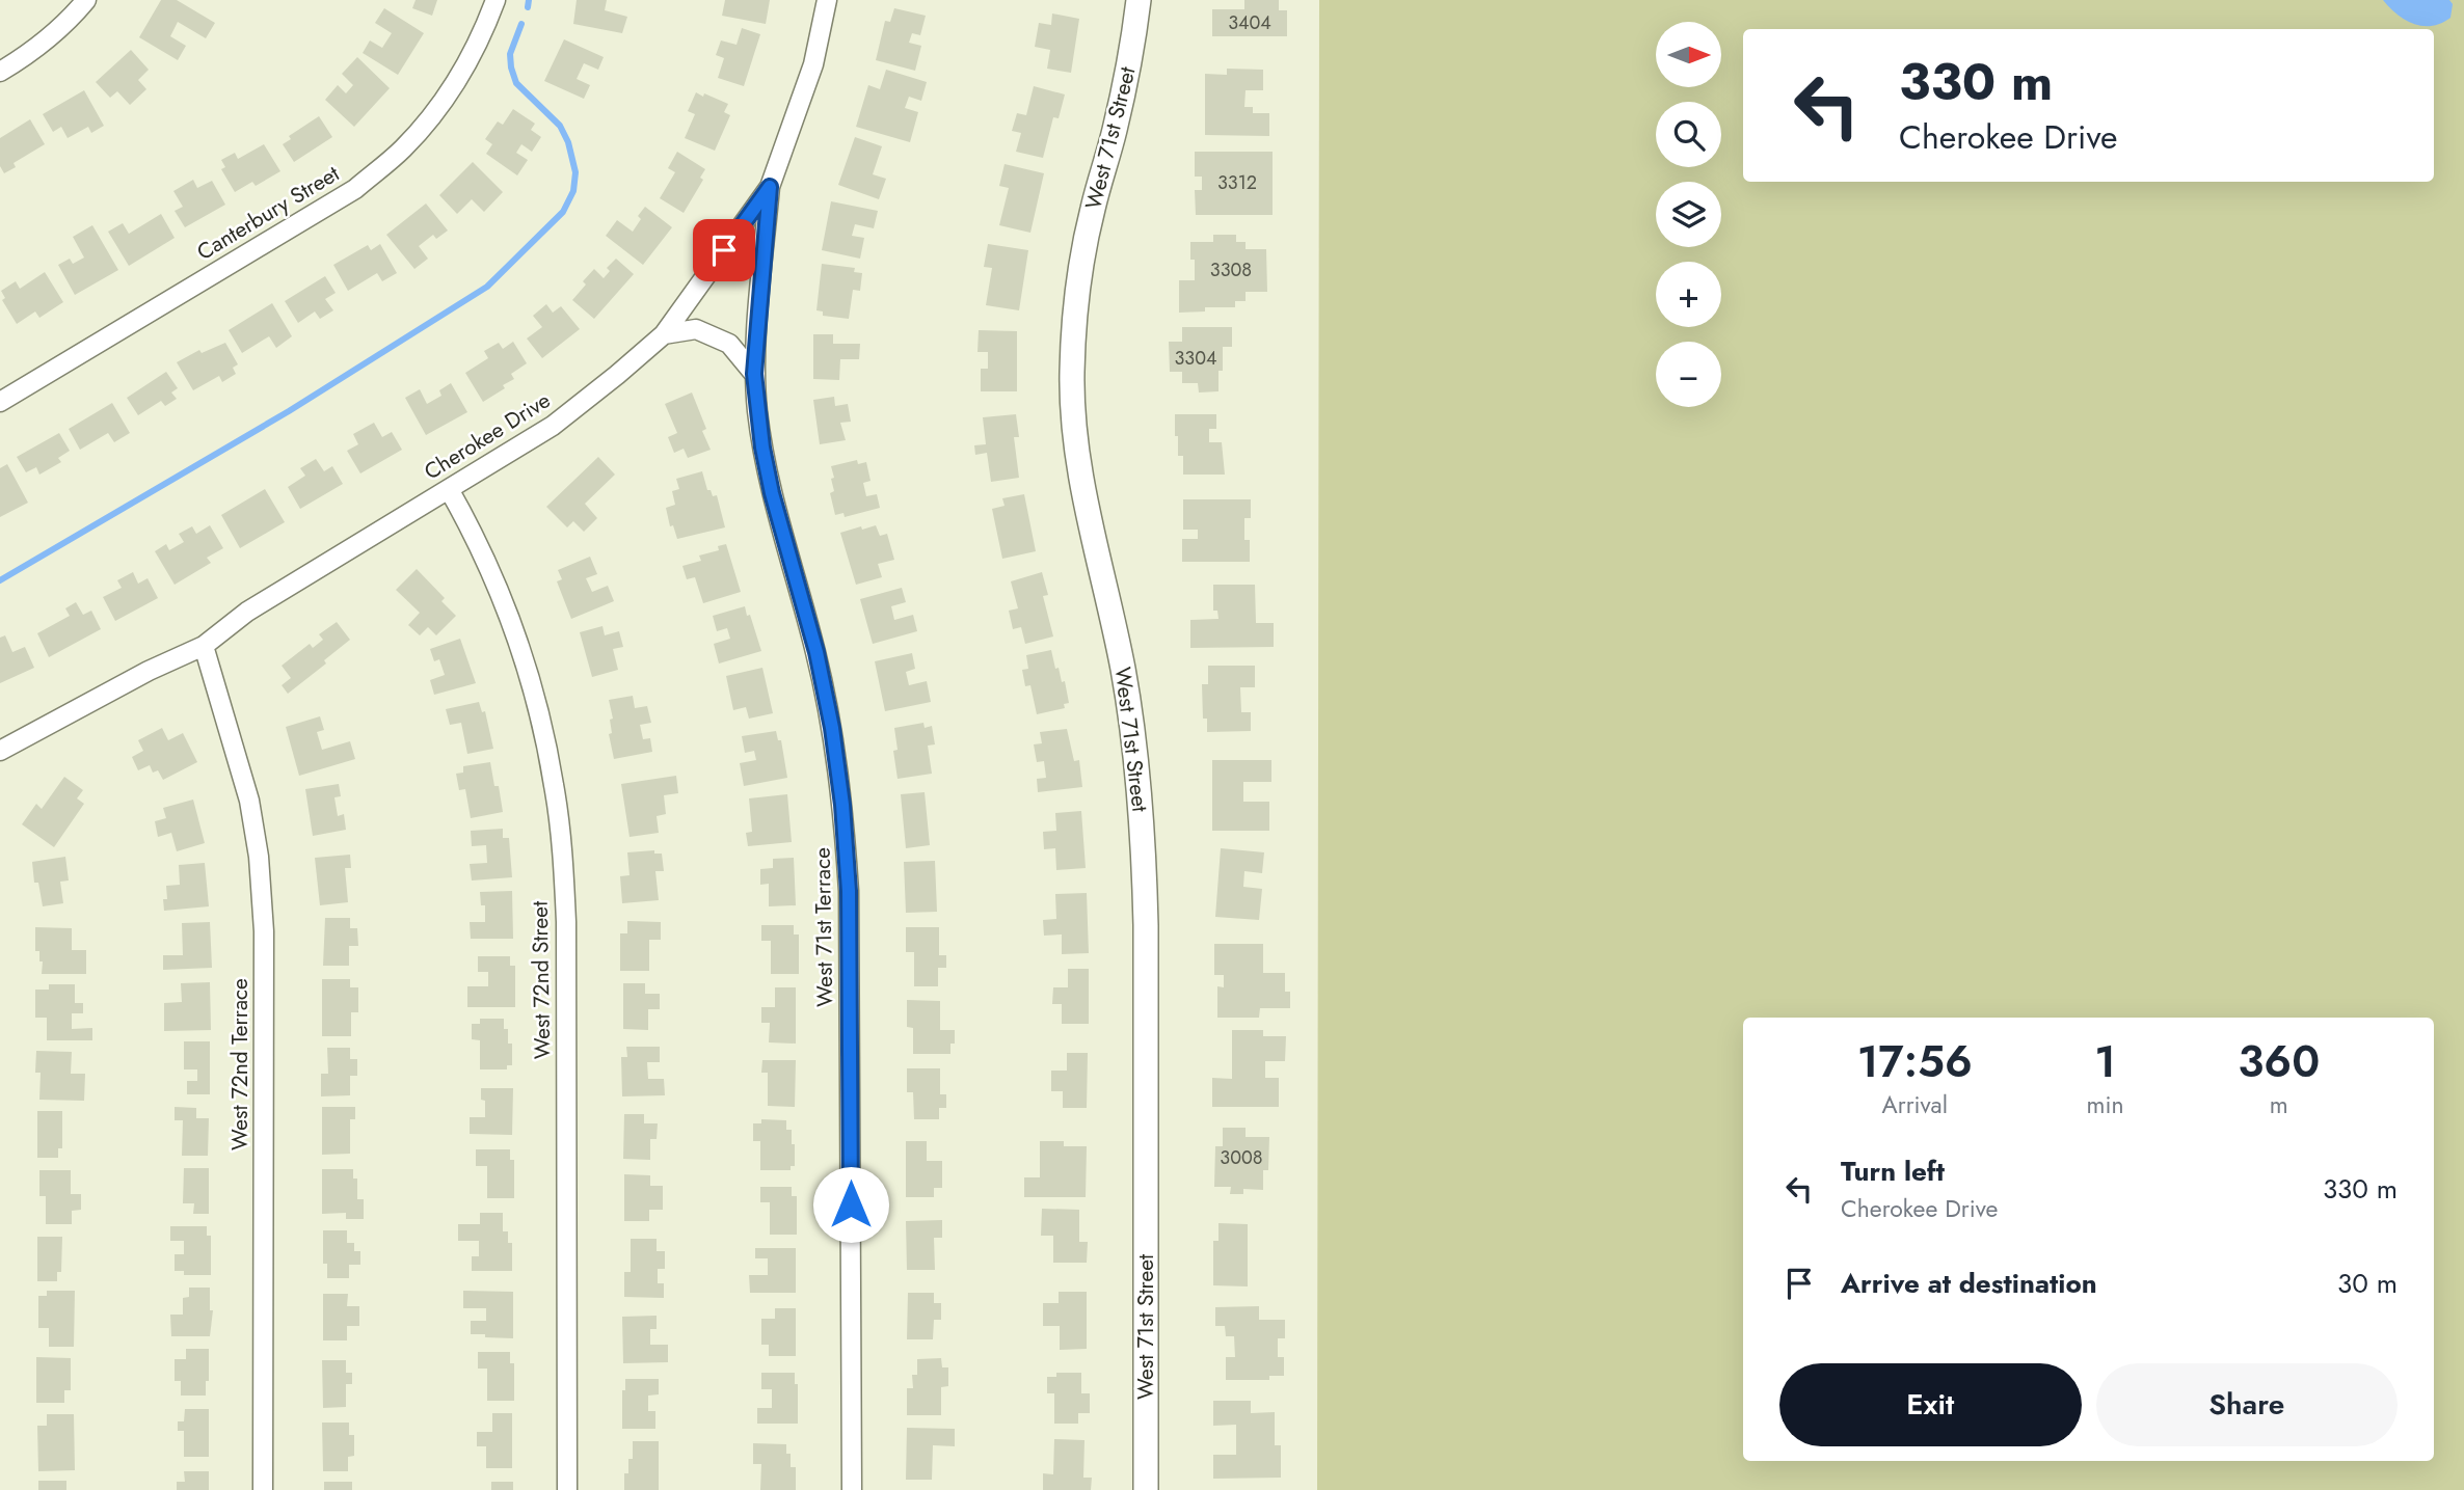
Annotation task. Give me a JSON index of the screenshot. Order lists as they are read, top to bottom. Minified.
{"streets":{"street":["West 71st Street","Canterbury Street","Cherokee Drive","West 71st Terrace","West 72nd Street","West 72nd Terrace"]},"crossings":[["Cherokee Drive","West 71st Terrace"],["Cherokee Drive","West 72nd Street"],["Cherokee Drive","West 72nd Terrace"]],"house_numbers":["3404","3312","3308","3304","3008"],"north":"right","page":{"map_buttons":["+","−"],"turn":["330 m","Cherokee Drive"],"eta":["17:56","Arrival","1","min","360","m"],"list":[{"name":"Turn left","note":"Cherokee Drive","value":"330 m"},{"name":"Arrive at destination","value":"30 m"}],"buttons":["Exit","Share"]}}
